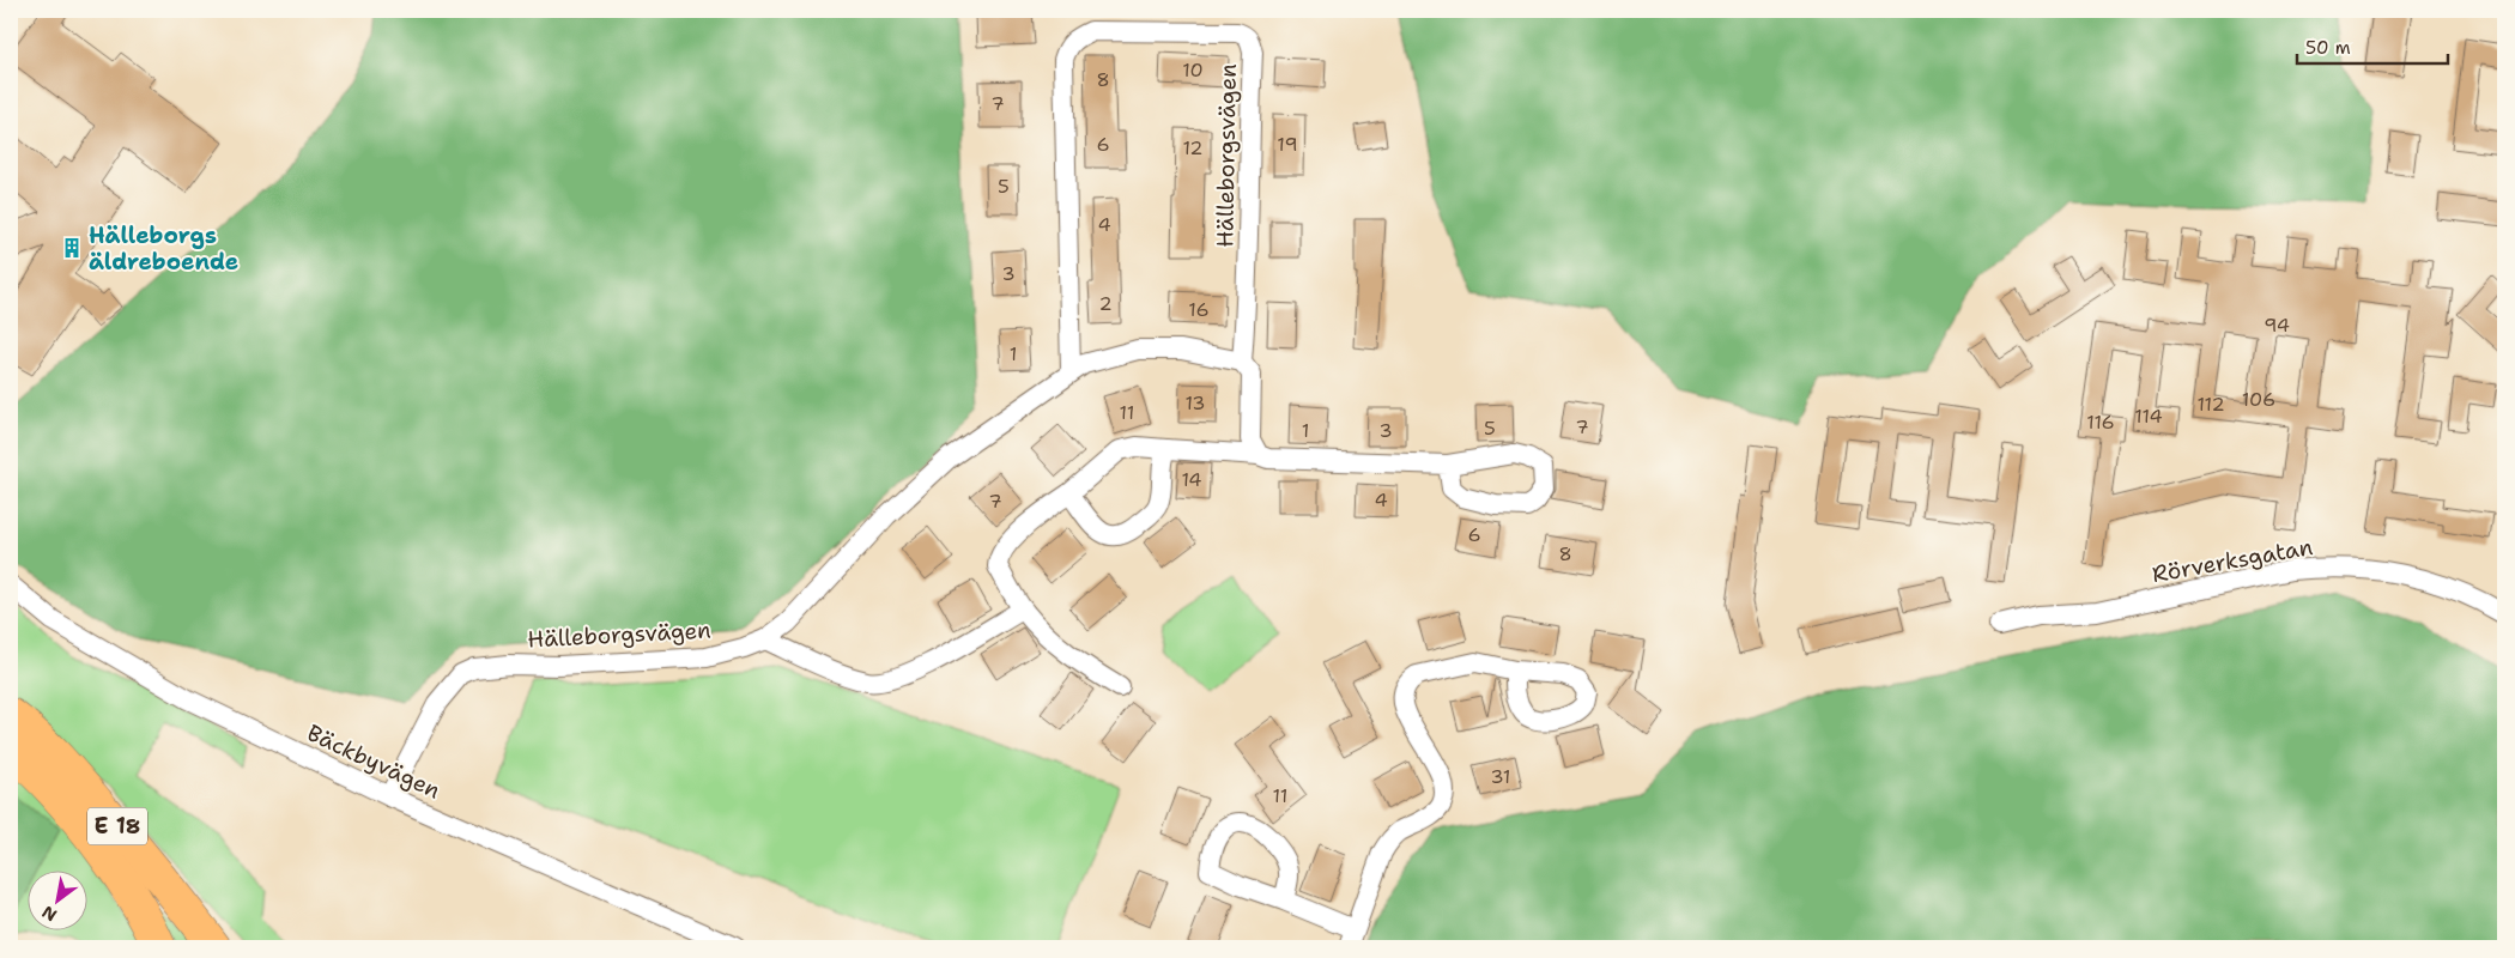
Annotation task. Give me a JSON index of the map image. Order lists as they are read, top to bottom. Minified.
{"streets":{"highway":["E 18"],"street":["Hälleborgsvägen","Rörverksgatan","Bäckbyvägen"]},"crossings":[["Hälleborgsvägen","Bäckbyvägen"]],"places":{"building":["Hälleborgs äldreboende"]},"house_numbers":["10","8","7","6","19","12","5","4","3","2","16","94","1","106","13","112","11","114","116","7","5","1","3","14","4","7","6","8","31","11"],"scale_bar":"50 m","north":"bottom left"}
